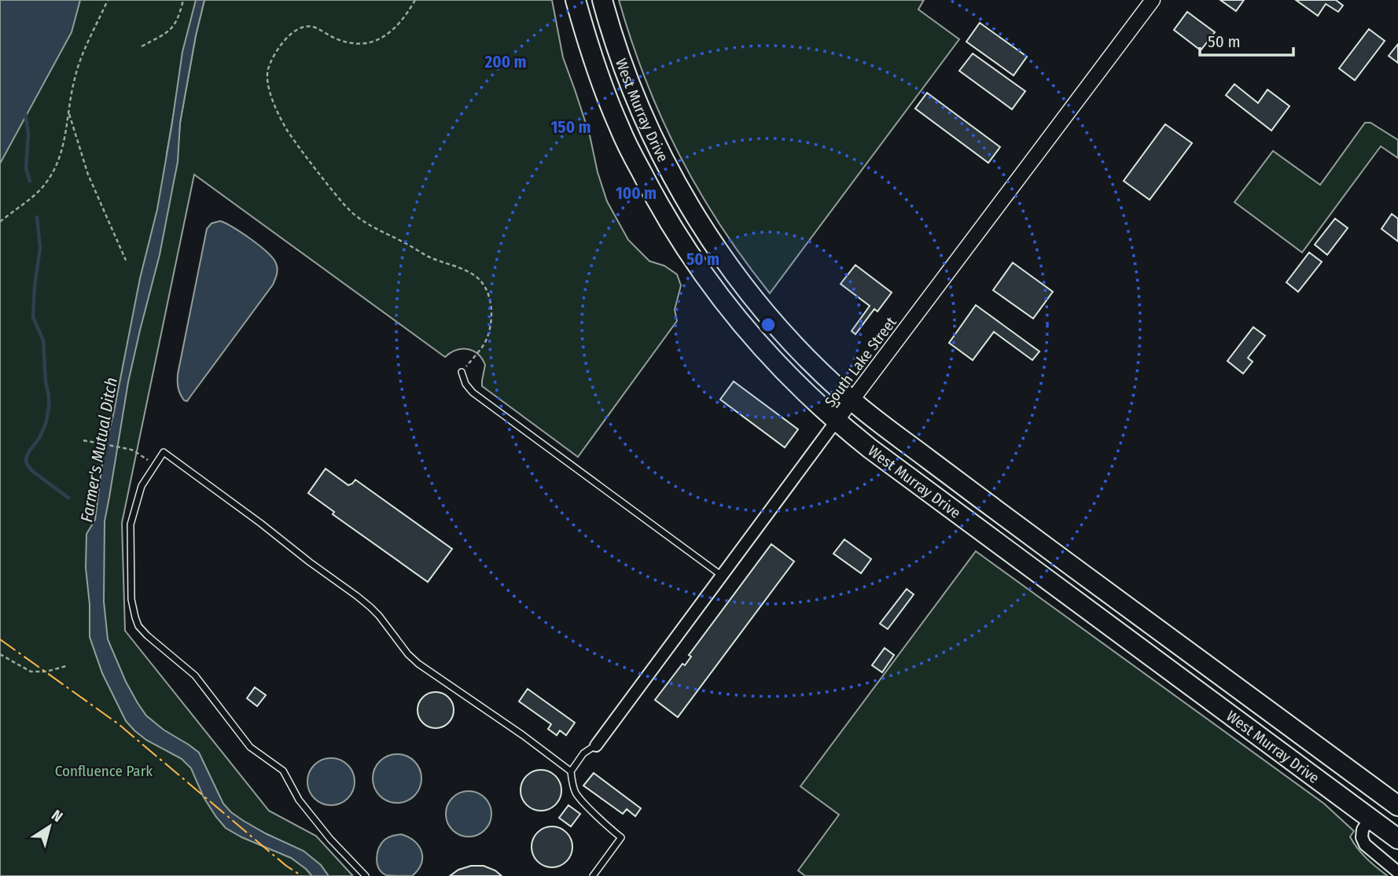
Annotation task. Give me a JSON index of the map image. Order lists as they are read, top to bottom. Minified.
{"streets":{"highway":["West Murray Drive"],"street":["South Lake Street"]},"crossings":[["West Murray Drive","South Lake Street"]],"water":["Farmer's Mutual Ditch"],"parks":["Confluence Park"],"scale_bar":"50 m","north":"top right","rings":["200 m","150 m","100 m","50 m"]}
